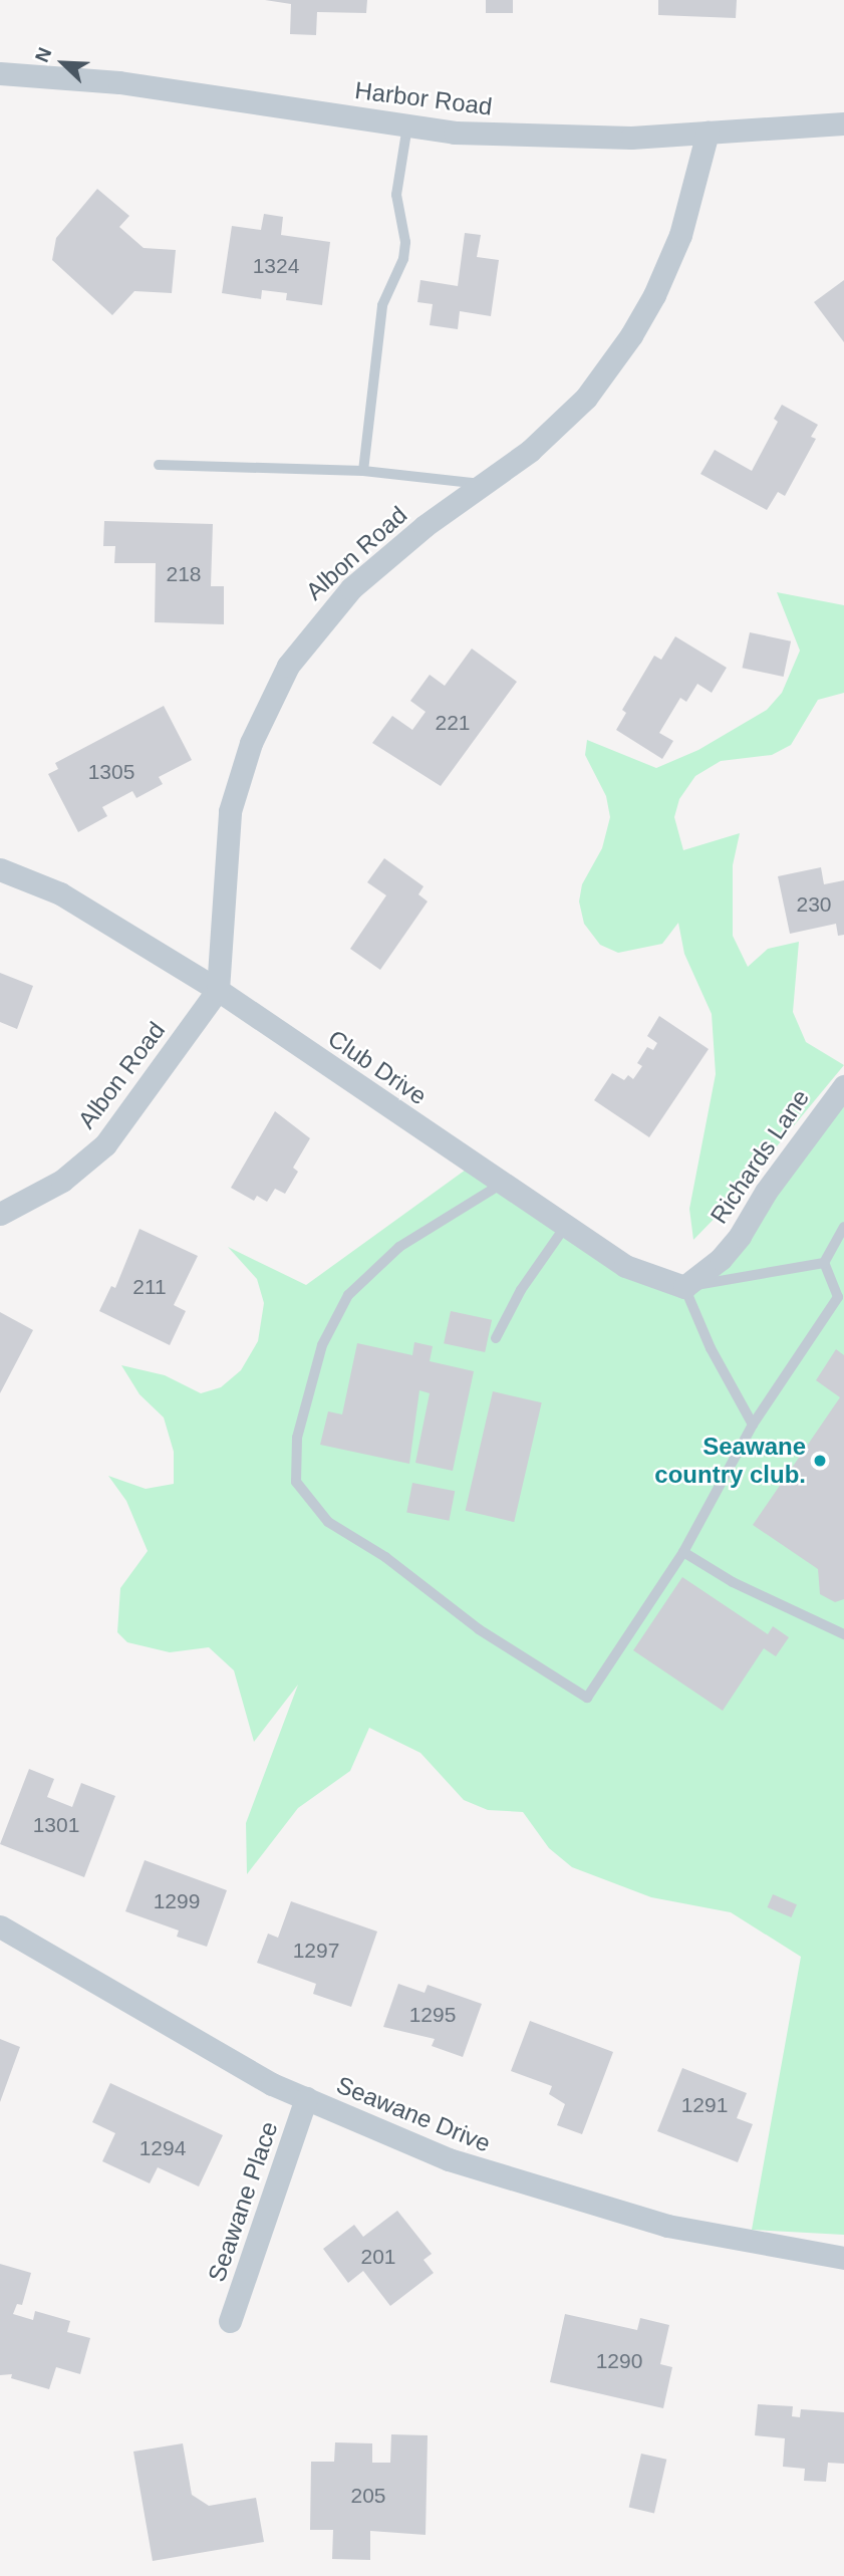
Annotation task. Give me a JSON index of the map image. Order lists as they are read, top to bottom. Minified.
{"streets":{"street":["Harbor Road","Albon Road","Club Drive","Richards Lane","Seawane Drive","Seawane Place"]},"crossings":[["Harbor Road","Albon Road"],["Albon Road","Club Drive"],["Club Drive","Richards Lane"],["Seawane Drive","Seawane Place"]],"places":["Seawane country club."],"house_numbers":["1324","218","221","1305","230","211","1301","1299","1297","1295","1291","1294","201","1290","205"],"north":"top left"}
